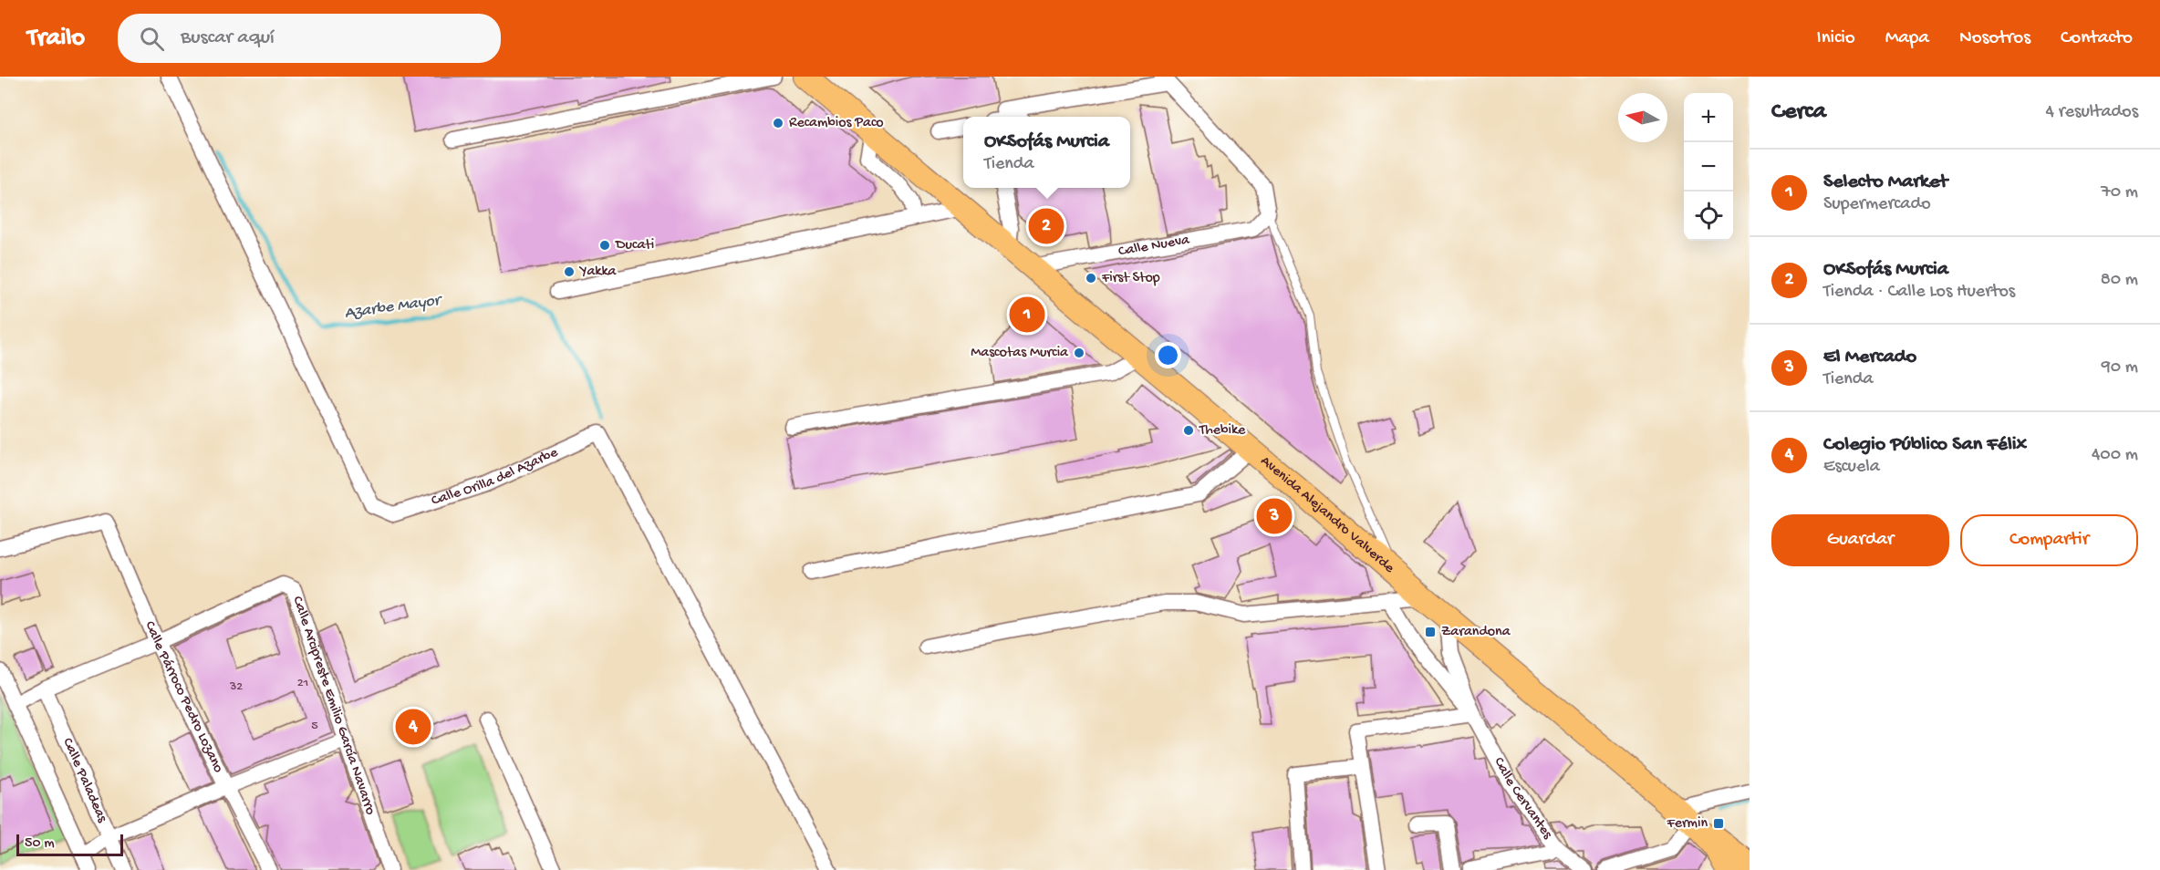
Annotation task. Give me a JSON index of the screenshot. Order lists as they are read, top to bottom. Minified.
{"streets":{"main road":["Avenida Alejandro Valverde"],"street":["Calle Nueva","Calle Orilla del Azarbe","Calle Párroco Pedro Lozano","Calle Arcipreste Emilio García Navarro","Calle Paladeas","Calle Cervantes"]},"crossings":[["Calle Nueva","Avenida Alejandro Valverde"],["Avenida Alejandro Valverde","Calle Cervantes"],["Calle Párroco Pedro Lozano","Calle Arcipreste Emilio García Navarro"],["Calle Arcipreste Emilio García Navarro","Calle Paladeas"]],"water":["Azarbe Mayor"],"places":{"other":["Recambios Paco","Ducati","Yakka","First Stop","Mascotas Murcia","Thebike"],"transit":["Zarandona","Fermin"]},"house_numbers":["21","32","5"],"scale_bar":"50 m","north":"left","page":{"header":"Trailo","search":"Buscar aquí","nav":["Inicio","Mapa","Nosotros","Contacto"],"heading":["Cerca","4 resultados"],"map_buttons":["+","−"],"popup":["OKSofás Murcia","Tienda"],"list":[{"mark":"1","name":"Selecto Market","note":"Supermercado","value":"70 m"},{"mark":"2","name":"OKSofás Murcia","note":"Tienda · Calle Los Huertos","value":"80 m"},{"mark":"3","name":"El Mercado","note":"Tienda","value":"90 m"},{"mark":"4","name":"Colegio Público San Félix","note":"Escuela","value":"400 m"}],"pins":["2","1","3","4"],"buttons":["Guardar","Compartir"],"scale":"50 m"}}
